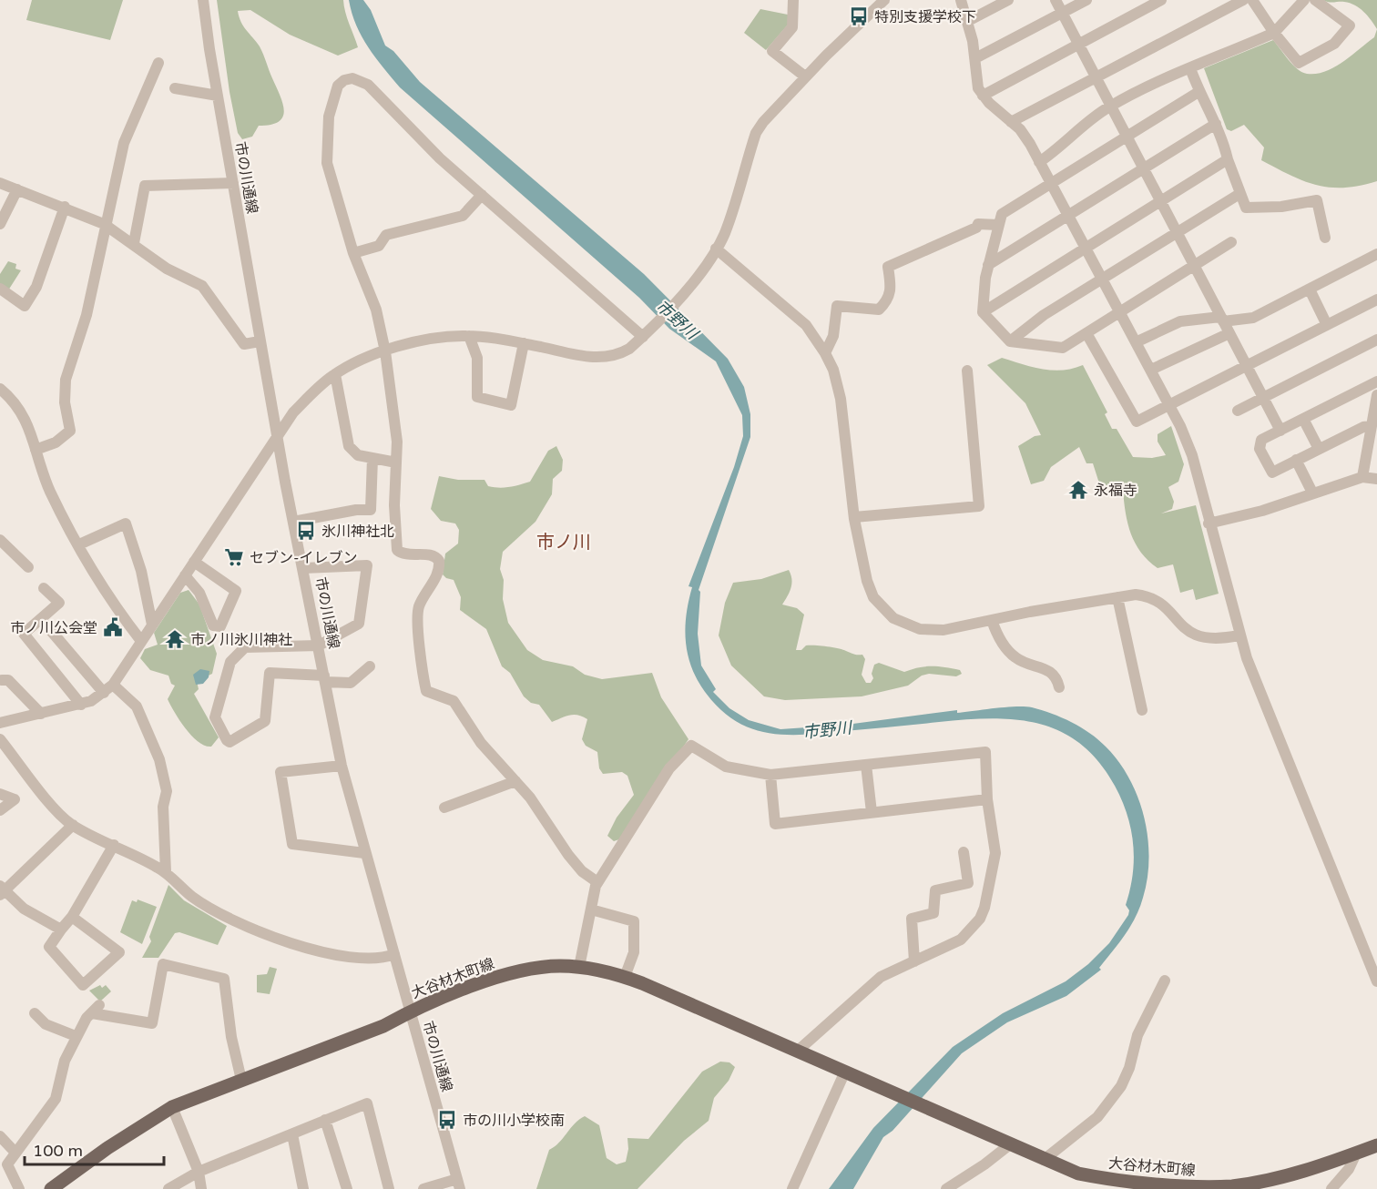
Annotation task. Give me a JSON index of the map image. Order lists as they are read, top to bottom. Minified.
{"streets":{"main road":["大谷材木町線"],"street":["市の川通線"]},"crossings":[["市の川通線","大谷材木町線"]],"districts":["市ノ川"],"water":["市野川"],"places":{"bus stop":["特別支援学校下","氷川神社北","市の川小学校南"],"temple":["永福寺","市ノ川氷川神社"],"supermarket":["セブン-イレブン"],"public building":["市ノ川公会堂"]},"scale_bar":"100 m"}
